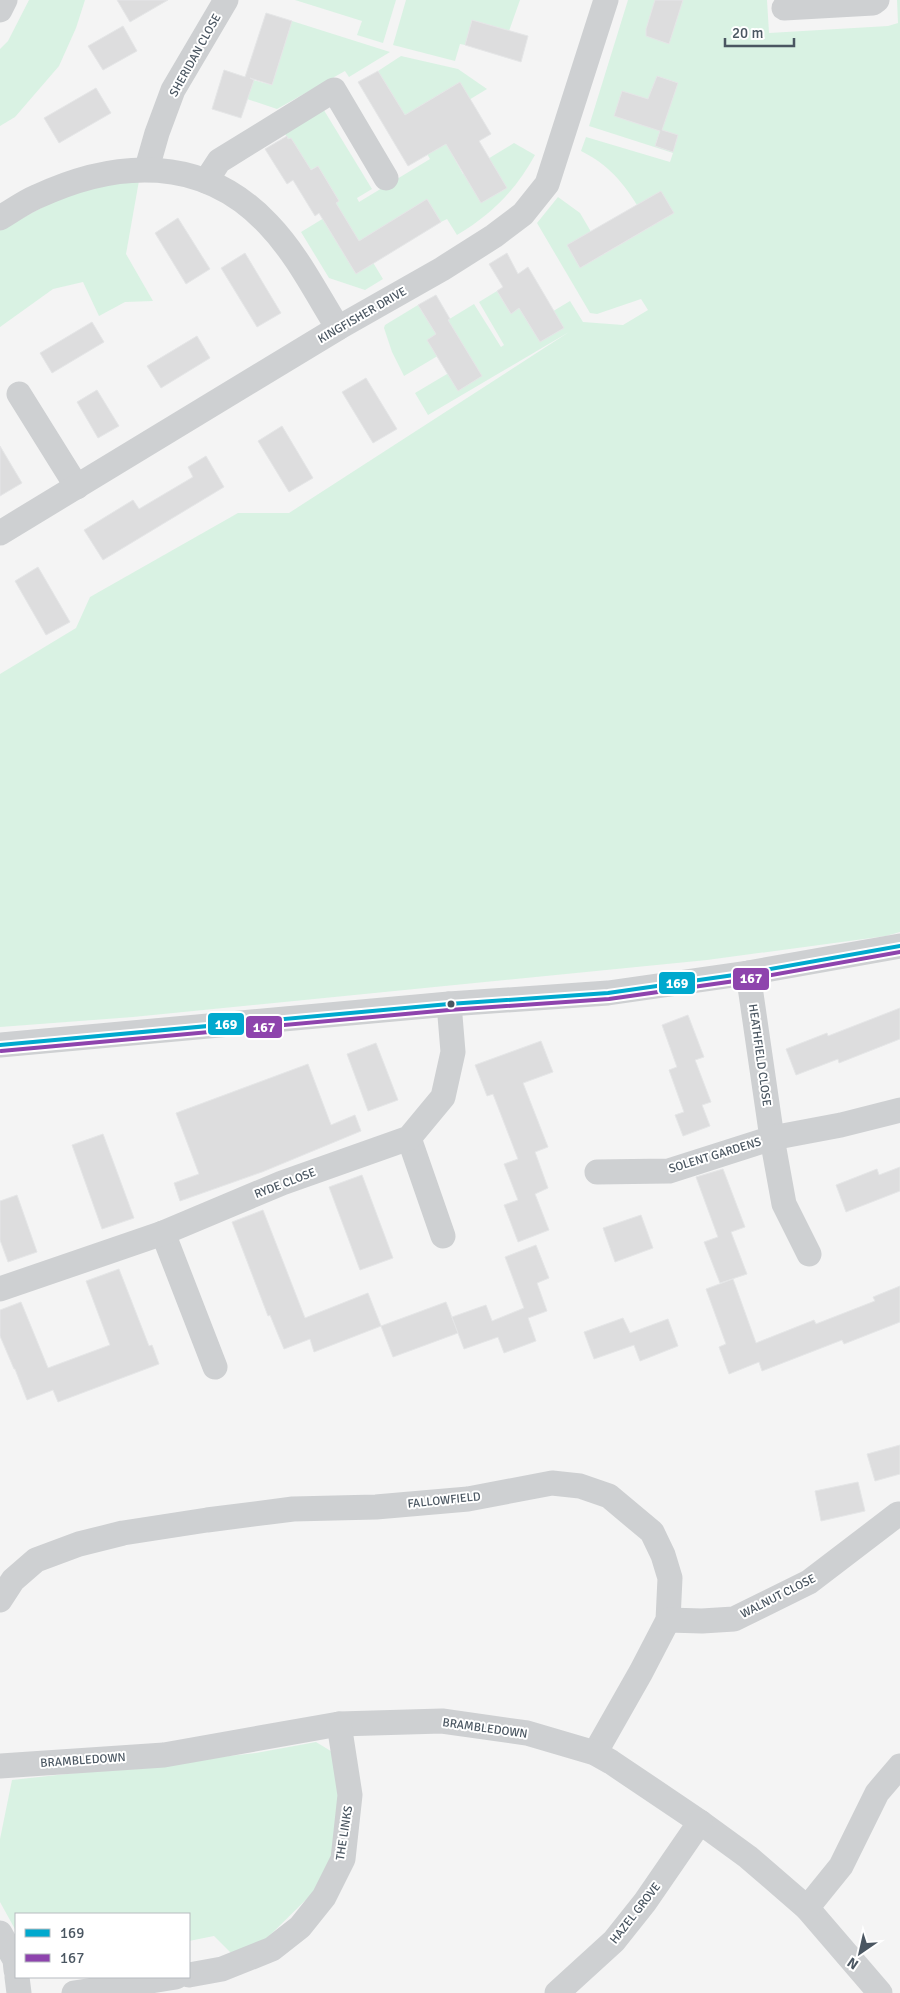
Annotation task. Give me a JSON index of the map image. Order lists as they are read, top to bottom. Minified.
{"streets":{"street":["SHERIDAN CLOSE","KINGFISHER DRIVE","HEATHFIELD CLOSE","SOLENT GARDENS","RYDE CLOSE","FALLOWFIELD","WALNUT CLOSE","BRAMBLEDOWN","THE LINKS","HAZEL GROVE"]},"crossings":[["HEATHFIELD CLOSE","SOLENT GARDENS"],["FALLOWFIELD","WALNUT CLOSE"],["FALLOWFIELD","BRAMBLEDOWN"],["BRAMBLEDOWN","THE LINKS"],["BRAMBLEDOWN","HAZEL GROVE"]],"lines":["transit line 169","transit line 167"],"legend":["169","167"],"scale_bar":"20 m","north":"bottom left"}
